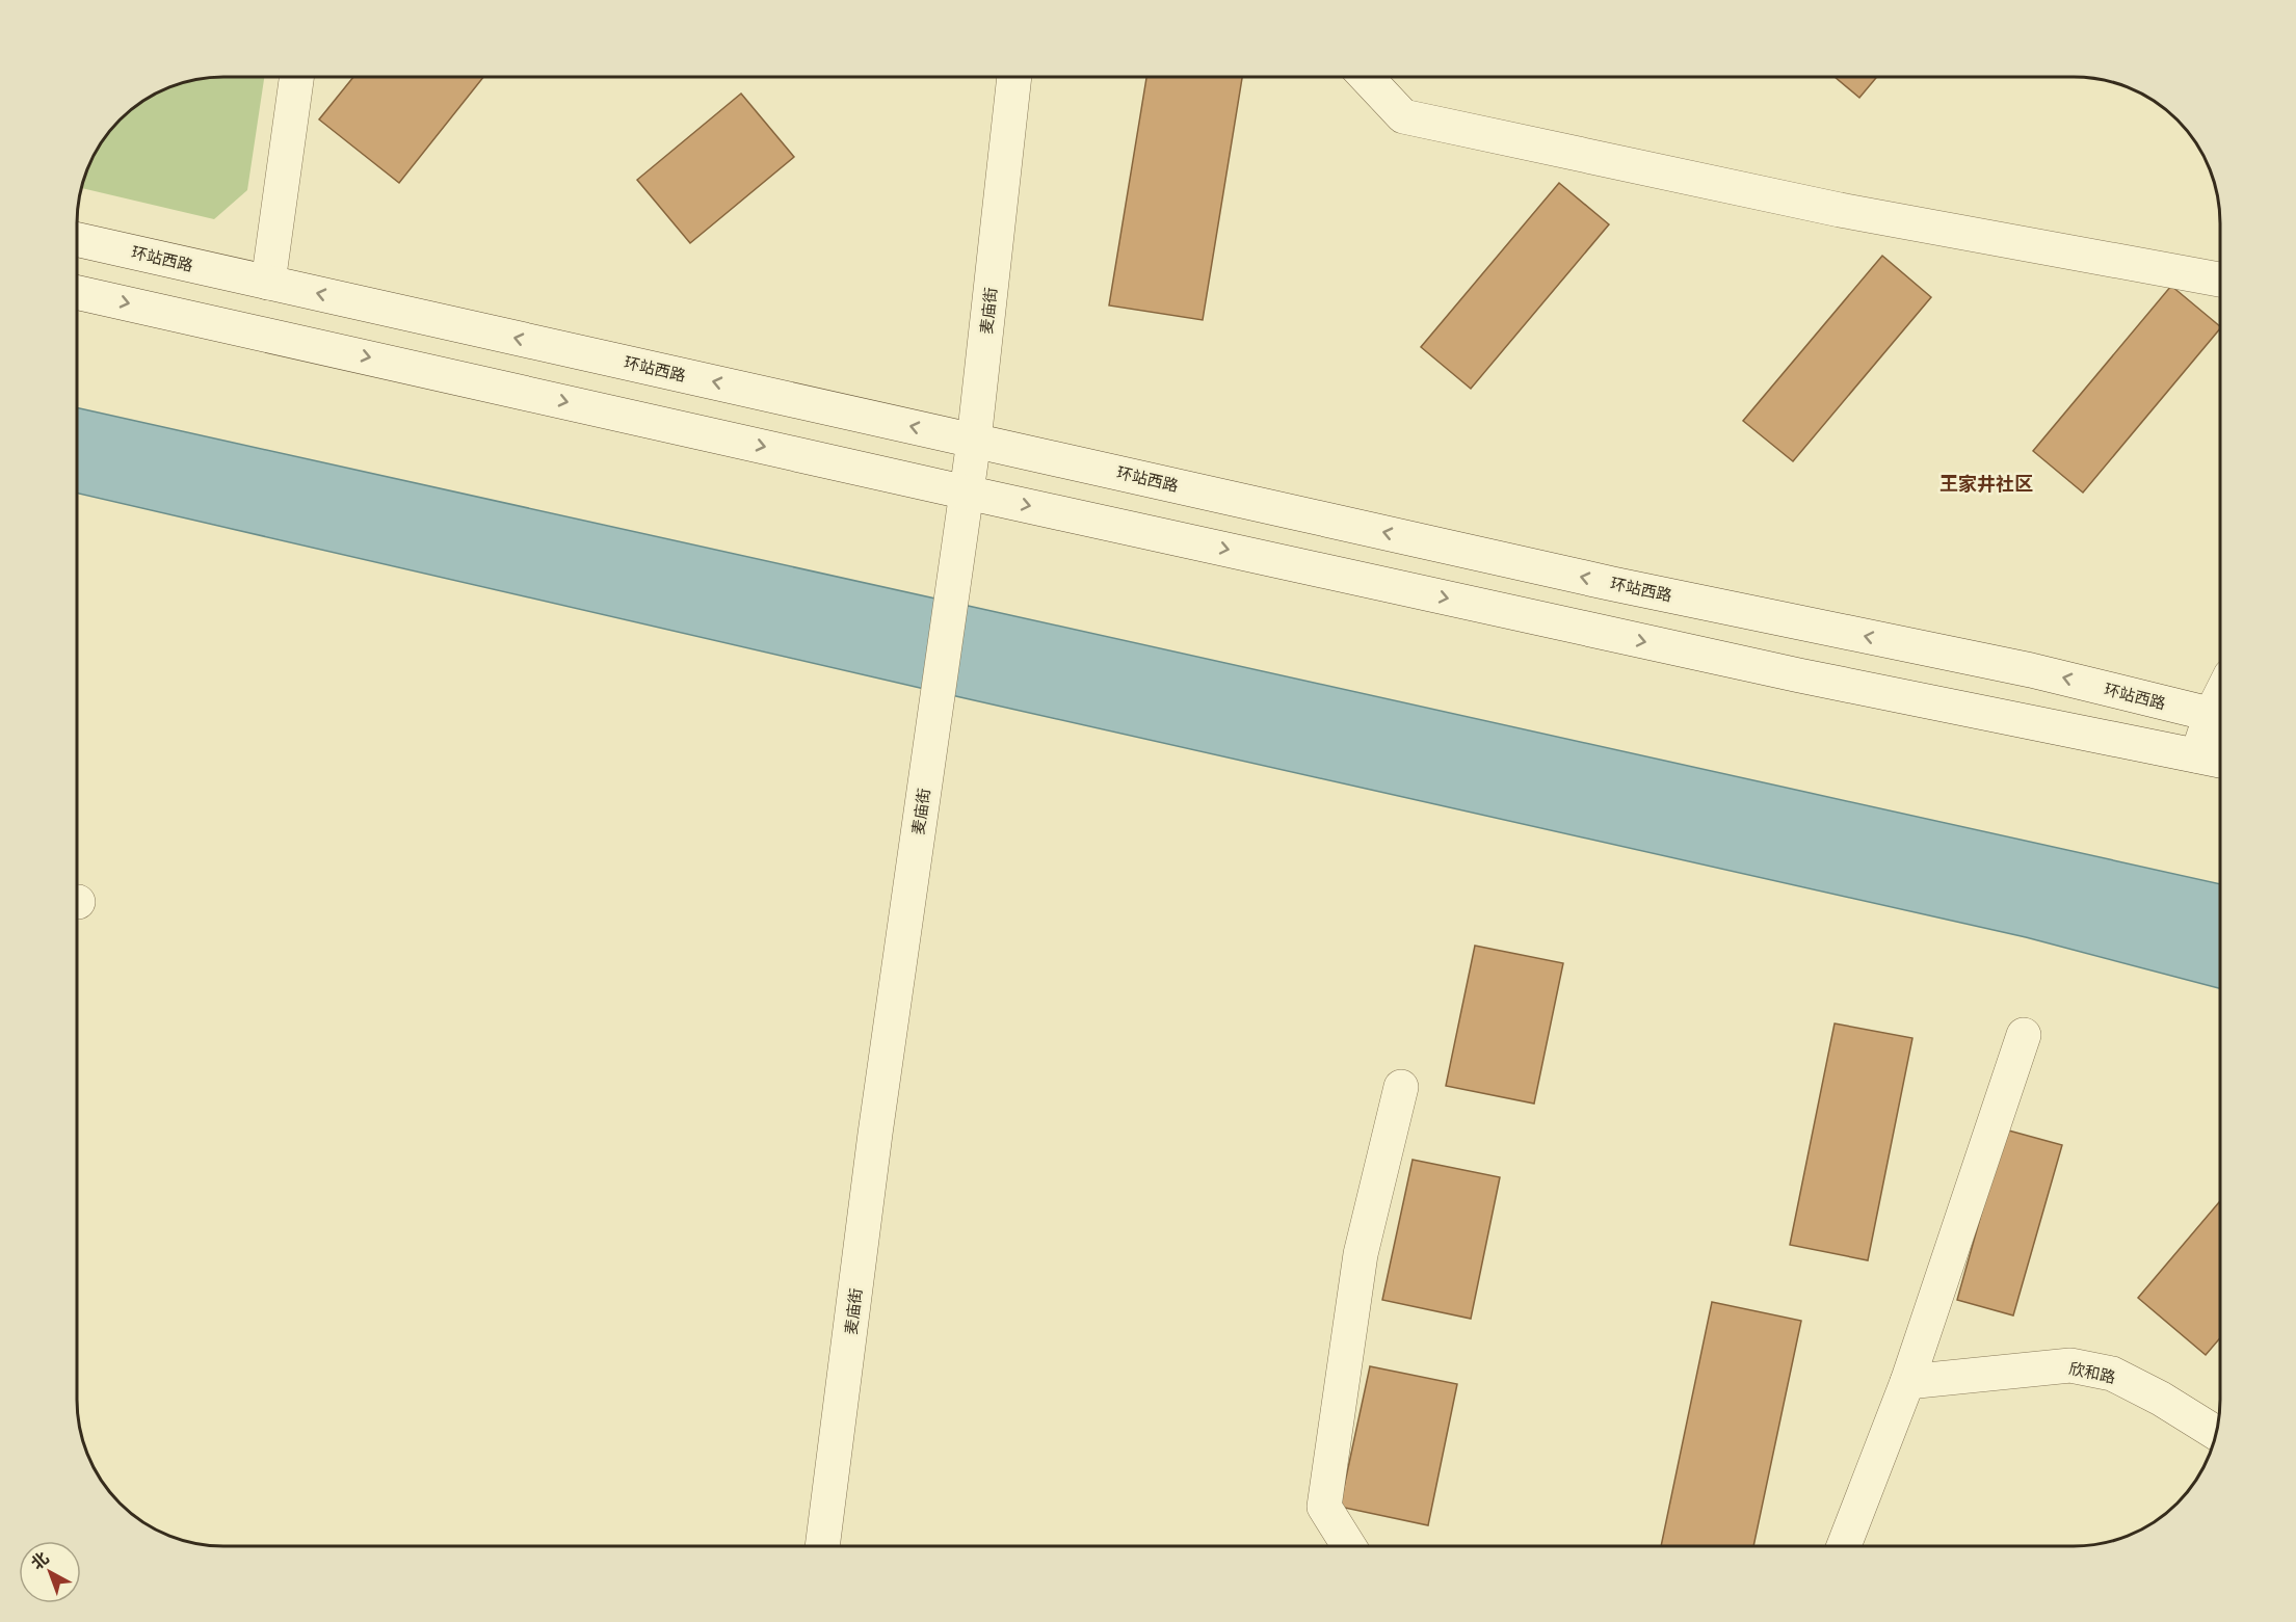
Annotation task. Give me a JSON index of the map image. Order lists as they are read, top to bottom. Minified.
{"streets":{"main road":["环站西路","麦庙街","欣和路"]},"crossings":[["环站西路","麦庙街"]],"districts":["王家井社区"],"north":"top left"}
